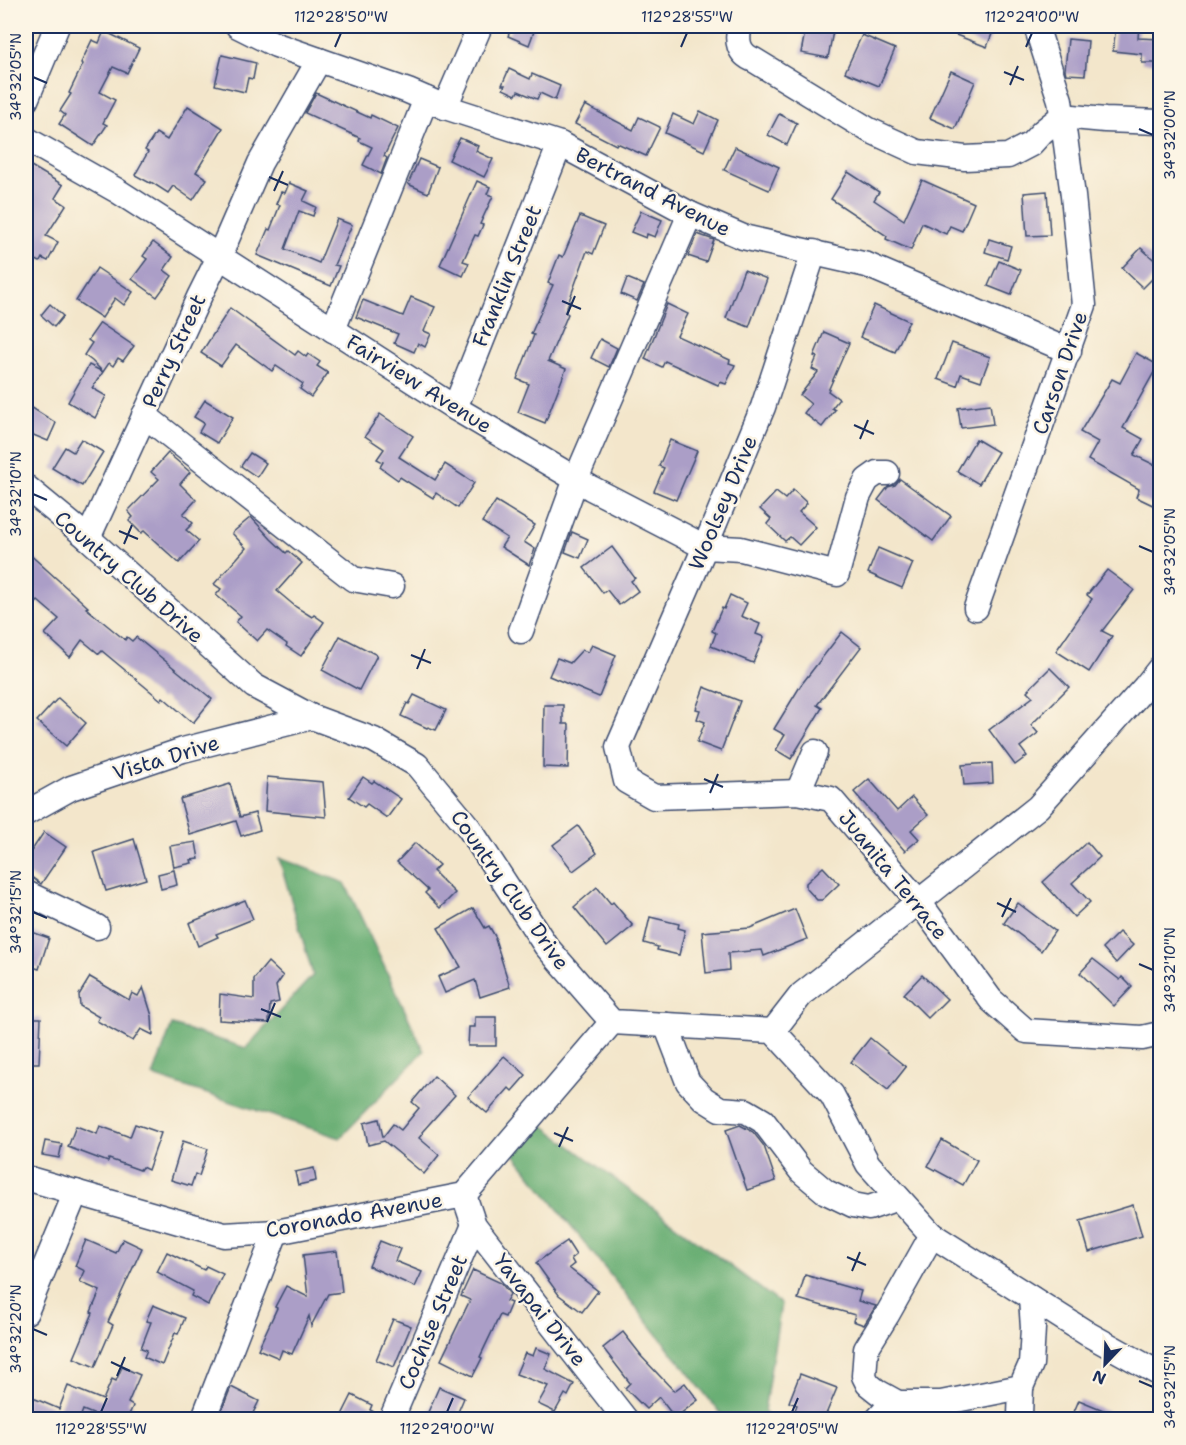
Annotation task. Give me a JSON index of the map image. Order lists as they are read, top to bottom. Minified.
{"streets":{"street":["Bertrand Avenue","Franklin Street","Perry Street","Carson Drive","Fairview Avenue","Woolsey Drive","Country Club Drive","Vista Drive","Juanita Terrace","Coronado Avenue","Yavapai Drive","Cochise Street"]},"crossings":[["Bertrand Avenue","Franklin Street"],["Bertrand Avenue","Perry Street"],["Bertrand Avenue","Carson Drive"],["Bertrand Avenue","Woolsey Drive"],["Franklin Street","Fairview Avenue"],["Perry Street","Fairview Avenue"],["Perry Street","Country Club Drive"],["Fairview Avenue","Woolsey Drive"],["Woolsey Drive","Juanita Terrace"],["Country Club Drive","Vista Drive"],["Country Club Drive","Coronado Avenue"],["Coronado Avenue","Yavapai Drive"],["Yavapai Drive","Cochise Street"]],"north":"bottom left","coordinates":["112°28'50\"W","112°28'55\"W","112°29'00\"W","34°32'05\"N","34°32'00\"N","34°32'10\"N","34°32'15\"N","34°32'20\"N","112°29'05\"W"]}
